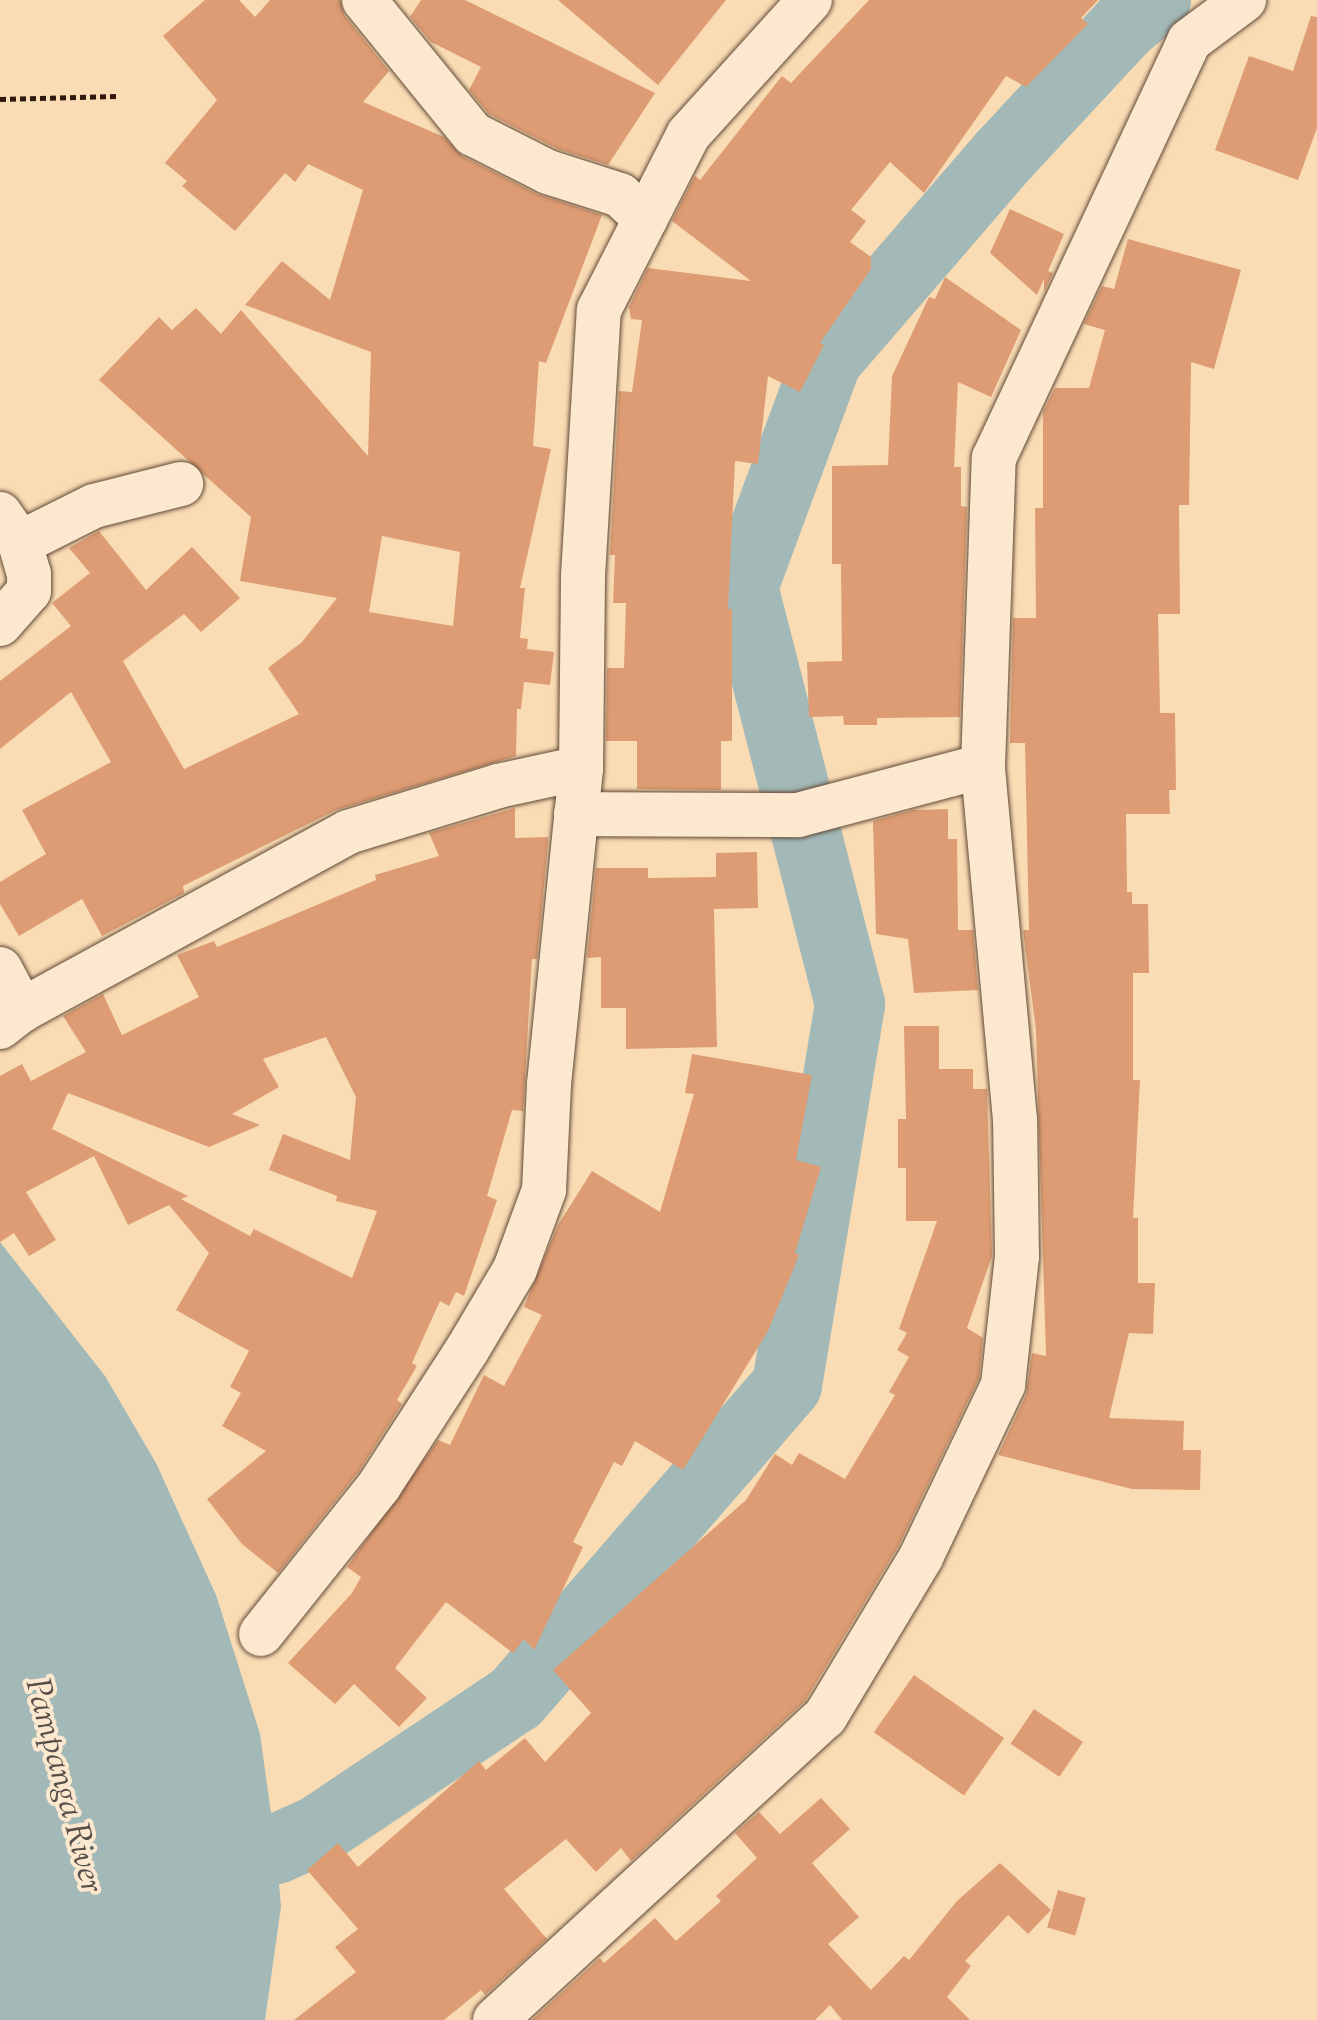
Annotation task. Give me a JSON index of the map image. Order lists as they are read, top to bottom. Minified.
{"water":["Pampanga River"]}
